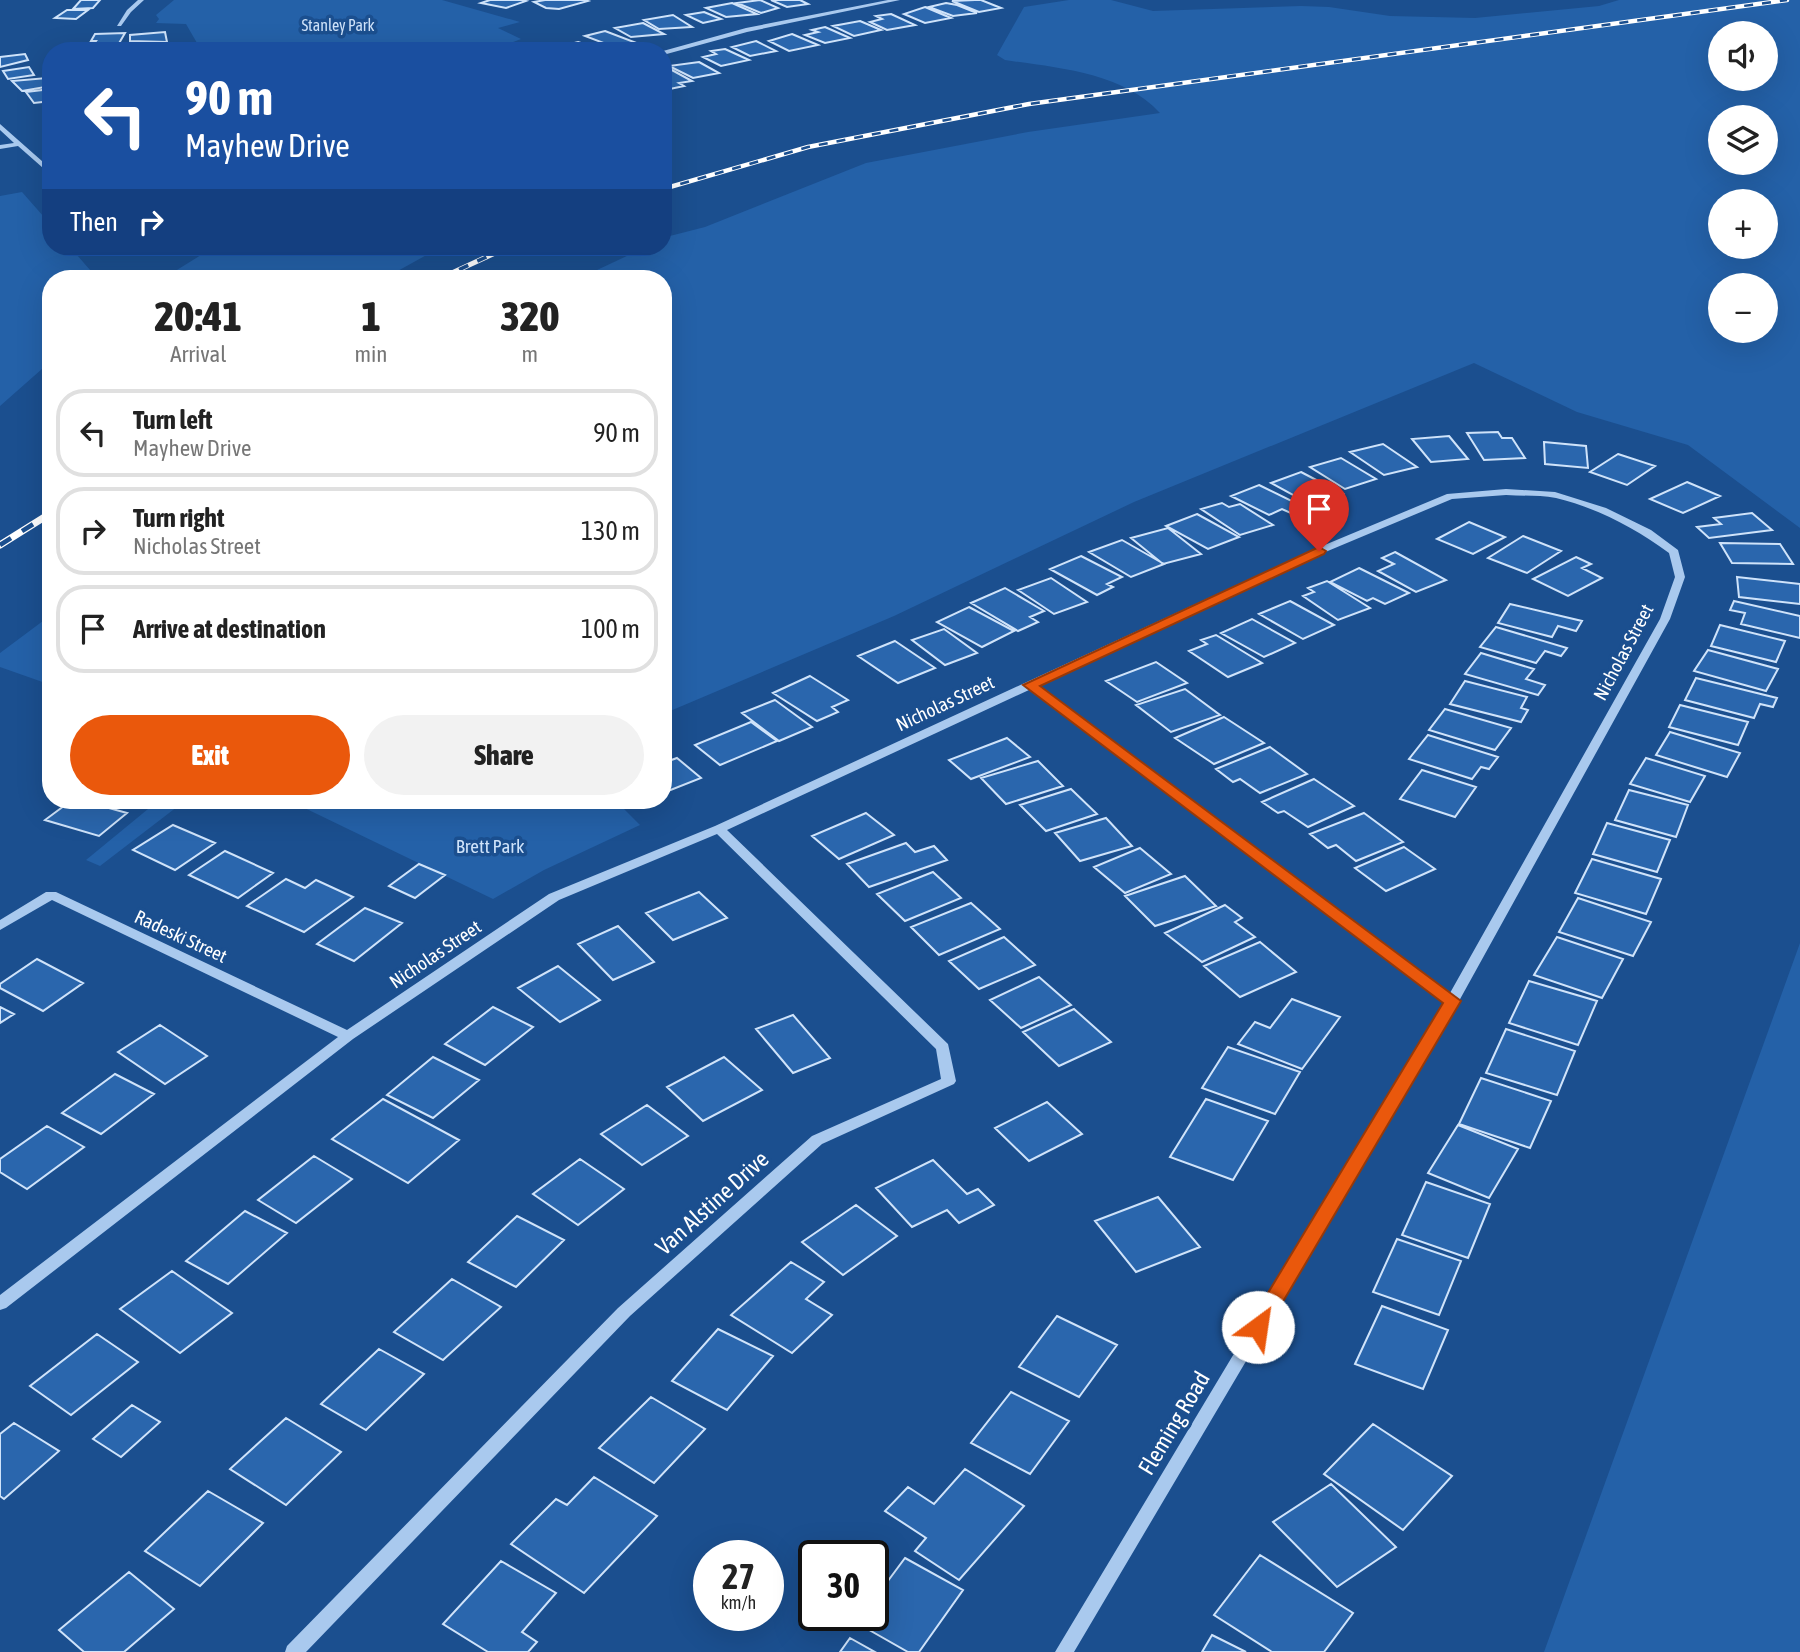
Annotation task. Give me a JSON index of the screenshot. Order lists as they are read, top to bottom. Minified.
{"streets":{"street":["Nicholas Street","Radeski Street","Van Alstine Drive","Fleming Road"]},"crossings":[["Nicholas Street","Radeski Street"],["Nicholas Street","Van Alstine Drive"],["Nicholas Street","Fleming Road"]],"parks":["Stanley Park","Brett Park"],"page":{"map_buttons":["+","−"],"turn":["90 m","Mayhew Drive"],"then":"Then","eta":["20:41","Arrival","1","min","320","m"],"list":[{"name":"Turn left","note":"Mayhew Drive","value":"90 m"},{"name":"Turn right","note":"Nicholas Street","value":"130 m"},{"name":"Arrive at destination","value":"100 m"}],"buttons":["Exit","Share"],"speed":"27 km/h","limit":"30"}}
